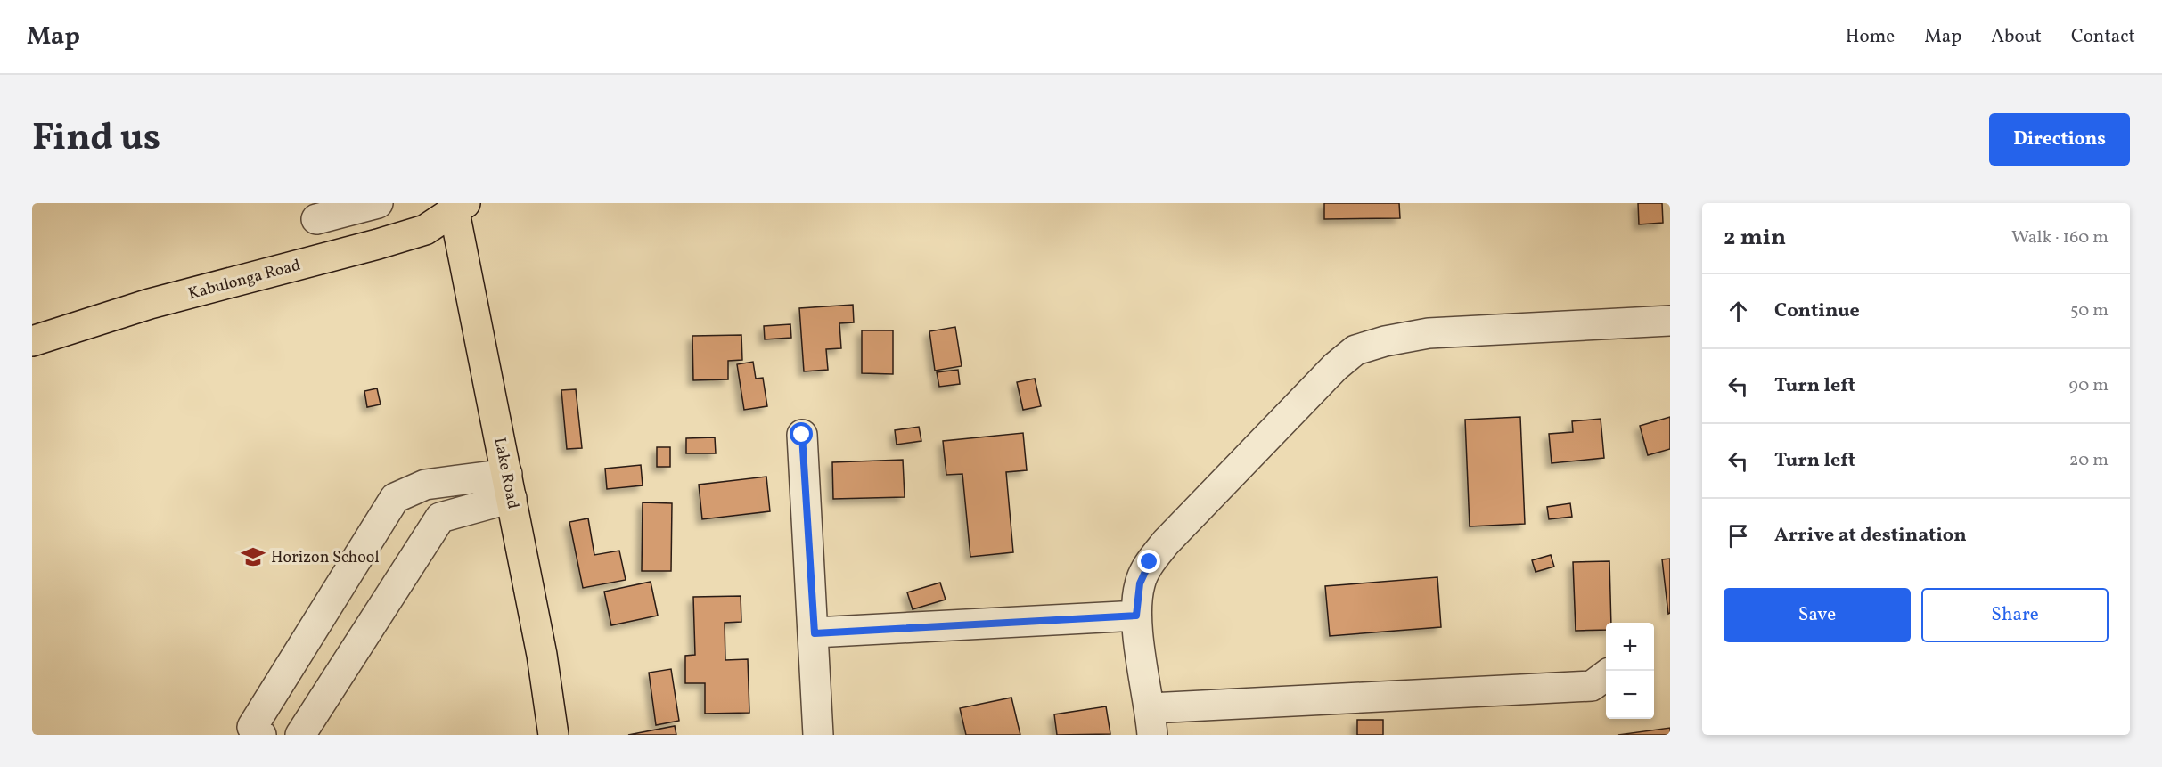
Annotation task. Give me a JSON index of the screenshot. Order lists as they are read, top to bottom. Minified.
{"streets":{"main road":["Kabulonga Road","Lake Road"]},"crossings":[["Kabulonga Road","Lake Road"]],"places":{"school or university":["Horizon School"]},"page":{"header":"Map","nav":["Home","Map","About","Contact"],"title":"Find us","buttons":["Directions",["Save","Share"]],"heading":["2 min","Walk · 160 m"],"list":[["Continue","50 m"],["Turn left","90 m"],["Turn left","20 m"],"Arrive at destination"],"map_buttons":["+","−"]}}
